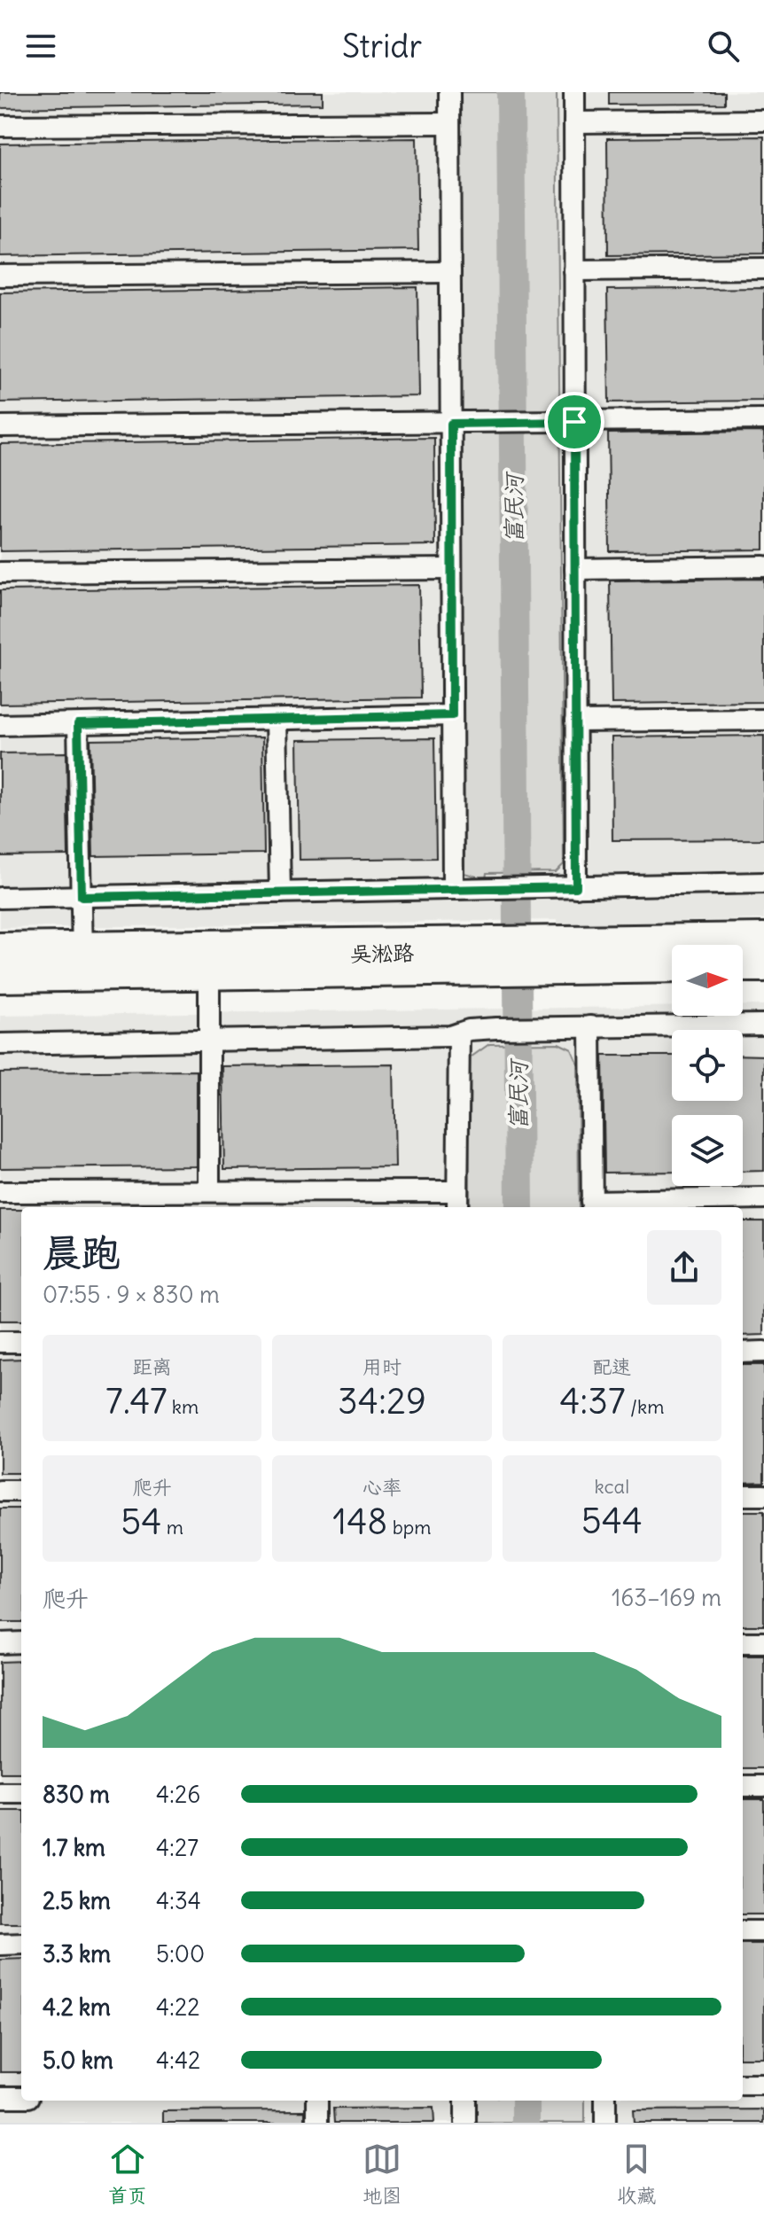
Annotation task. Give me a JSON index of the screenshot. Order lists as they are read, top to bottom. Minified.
{"streets":{"main road":["吴淞路"]},"water":["富民河"],"north":"right","page":{"header":"Stridr","heading":["晨跑","07:55 · 9 × 830 m"],"stats":[["距离","7.47 km"],["用时","34:29"],["配速","4:37 /km"],["爬升","54 m"],["心率","148 bpm"],["kcal","544"]],"chart":["爬升","163–169 m"],"list":[{"name":"830 m","note":"4:26"},{"name":"1.7 km","note":"4:27"},{"name":"2.5 km","note":"4:34"},{"name":"3.3 km","note":"5:00"},{"name":"4.2 km","note":"4:22"},{"name":"5.0 km","note":"4:42"}],"tabs":["首页","地图","收藏"]}}
